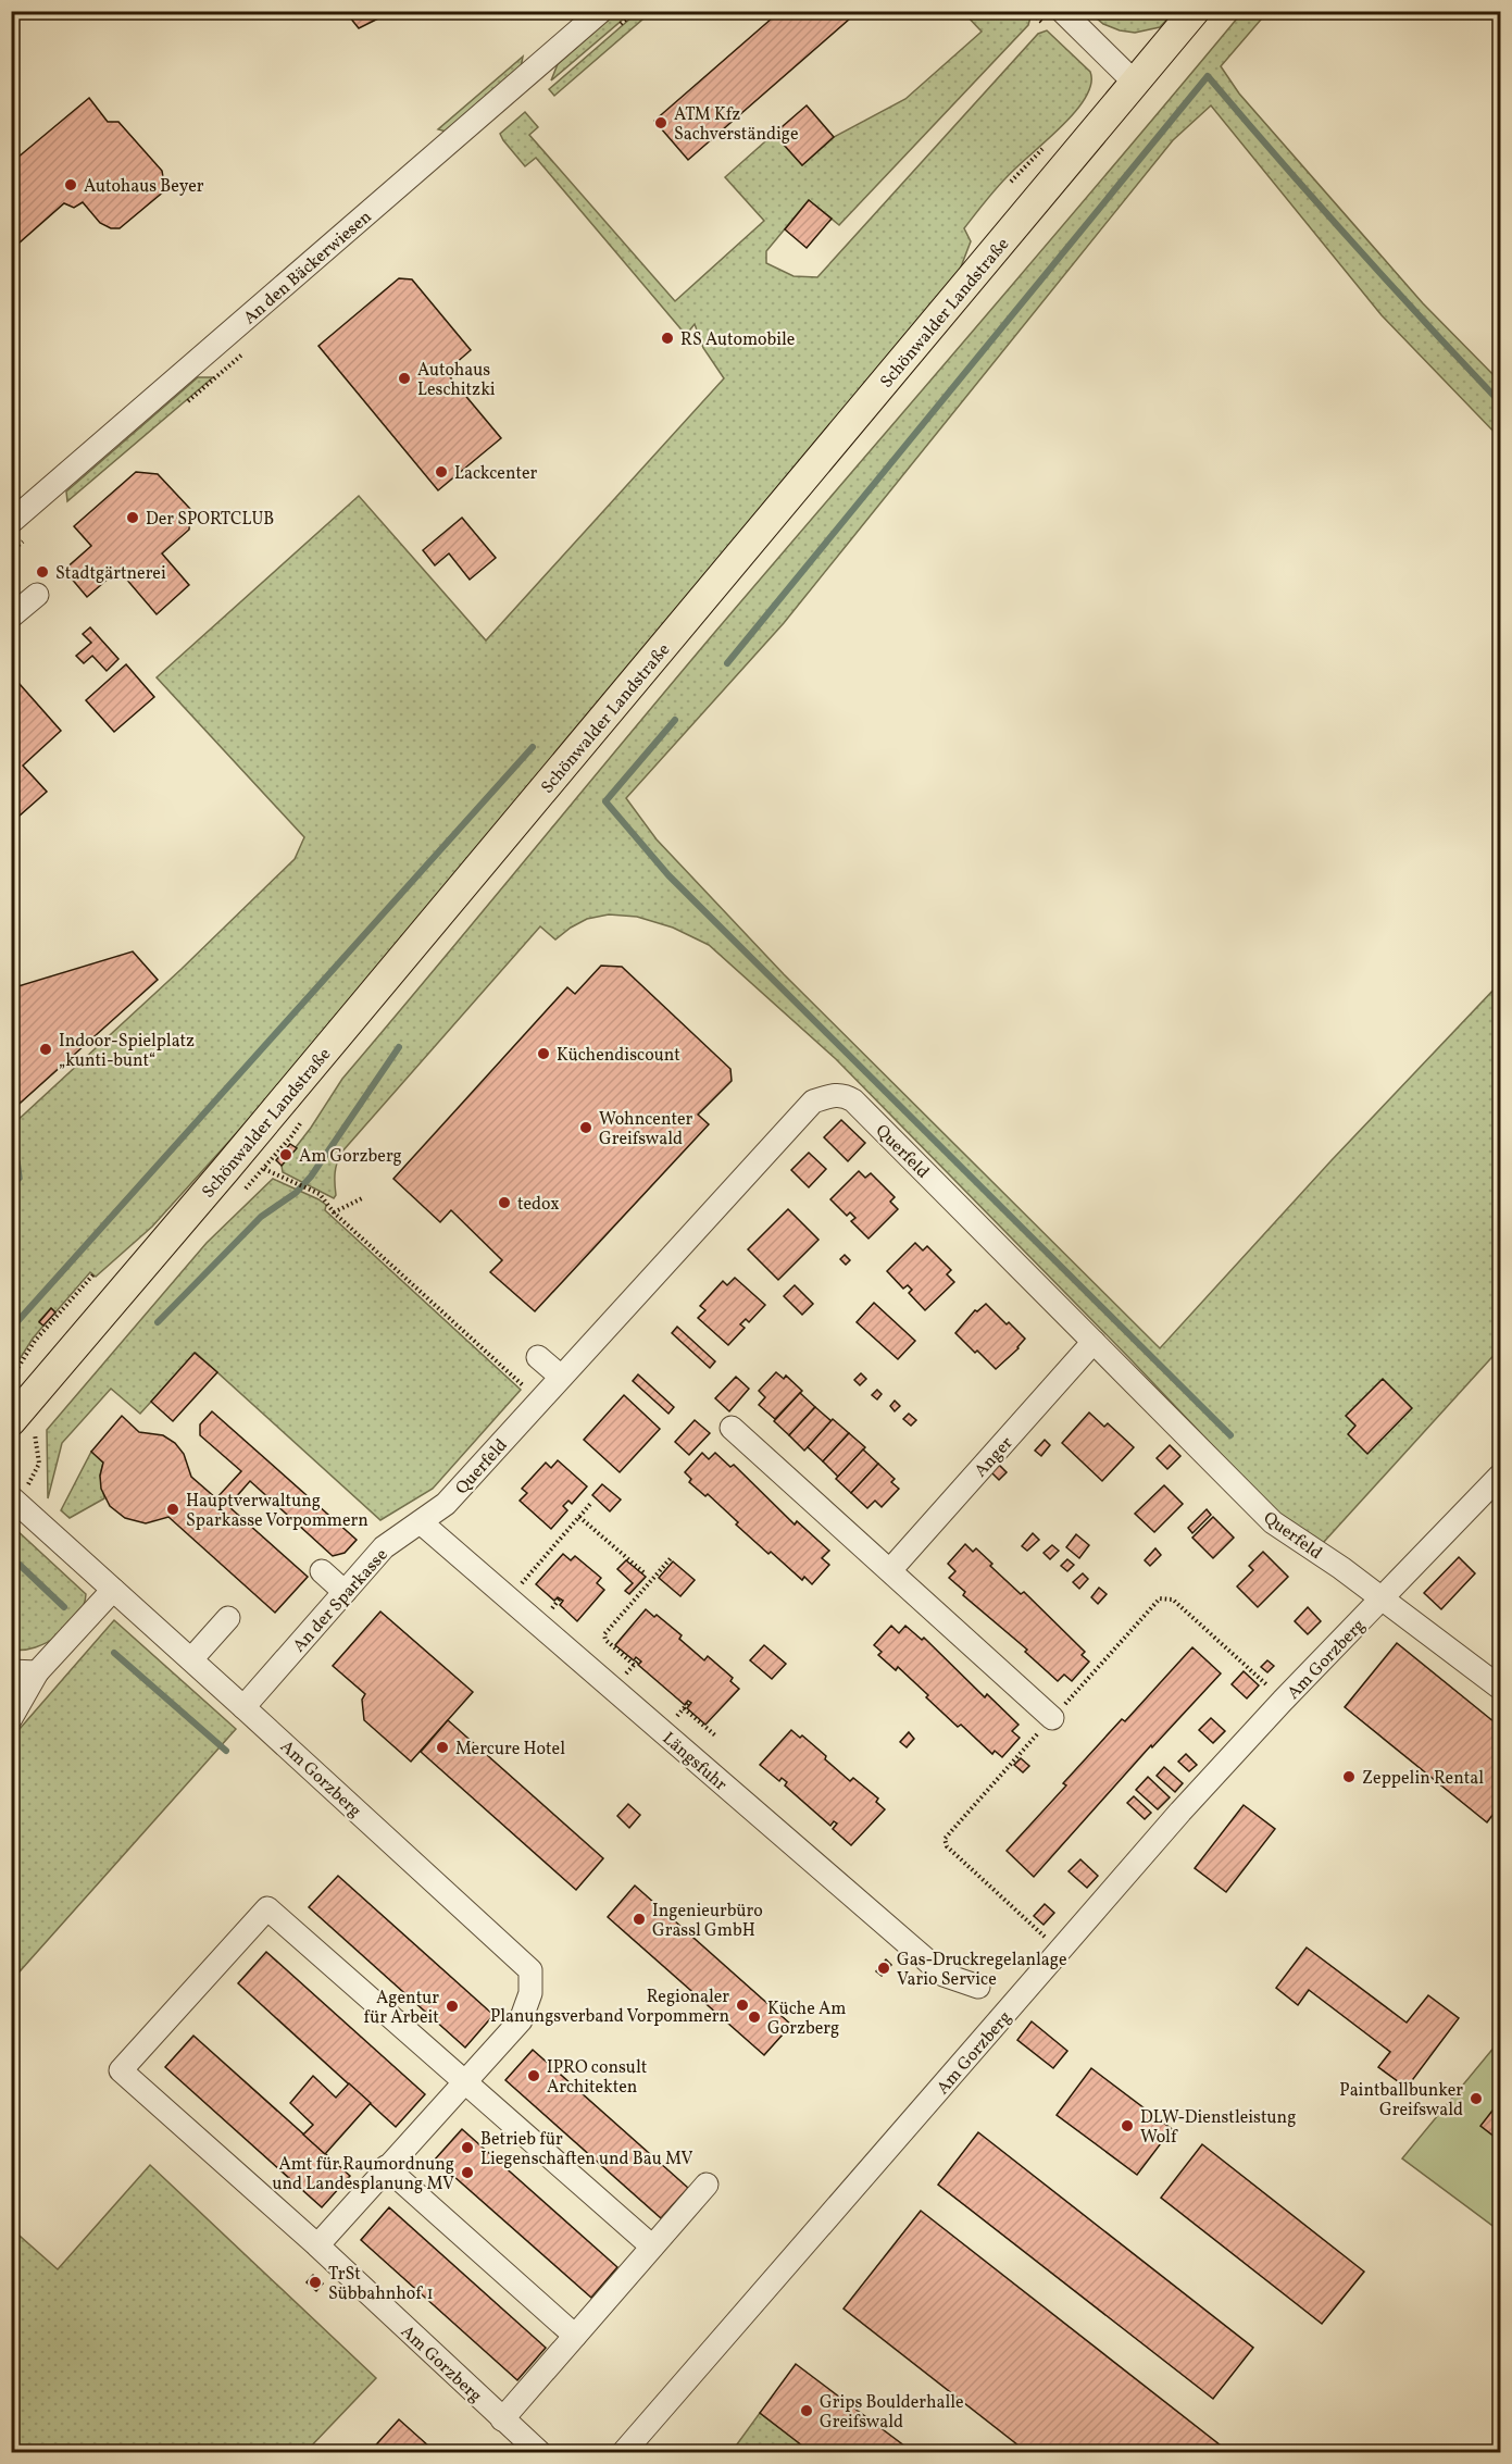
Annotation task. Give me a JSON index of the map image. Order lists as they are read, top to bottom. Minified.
{"streets":{"main road":["Schönwalder Landstraße"],"street":["An den Bäckerwiesen","Querfeld","Anger","An der Sparkasse","Am Gorzberg","Längsfuhr"]},"crossings":[["Querfeld","Anger"],["Querfeld","An der Sparkasse"],["Querfeld","Am Gorzberg"],["An der Sparkasse","Am Gorzberg"],["An der Sparkasse","Längsfuhr"]],"places":["ATM Kfz Sachverständige","Autohaus Beyer","RS Automobile","Autohaus Leschitzki","Lackcenter","Der SPORTCLUB","Stadtgärtnerei","Indoor-Spielplatz „kunti-bunt“","Küchendiscount","Wohncenter Greifswald","Am Gorzberg","tedox","Hauptverwaltung Sparkasse Vorpommern","Mercure Hotel","Zeppelin Rental","Ingenieurbüro Grassl GmbH","Gas-Druckregelanlage Vario Service","Regionaler Planungsverband Vorpommern","Agentur für Arbeit","Küche Am Gorzberg","IPRO consult Architekten","Paintballbunker Greifswald","DLW-Dienstleistung Wolf","Betrieb für Liegenschaften und Bau MV","Amt für Raumordnung und Landesplanung MV","TrSt Sübbahnhof 1","Grips Boulderhalle Greifswald"]}
